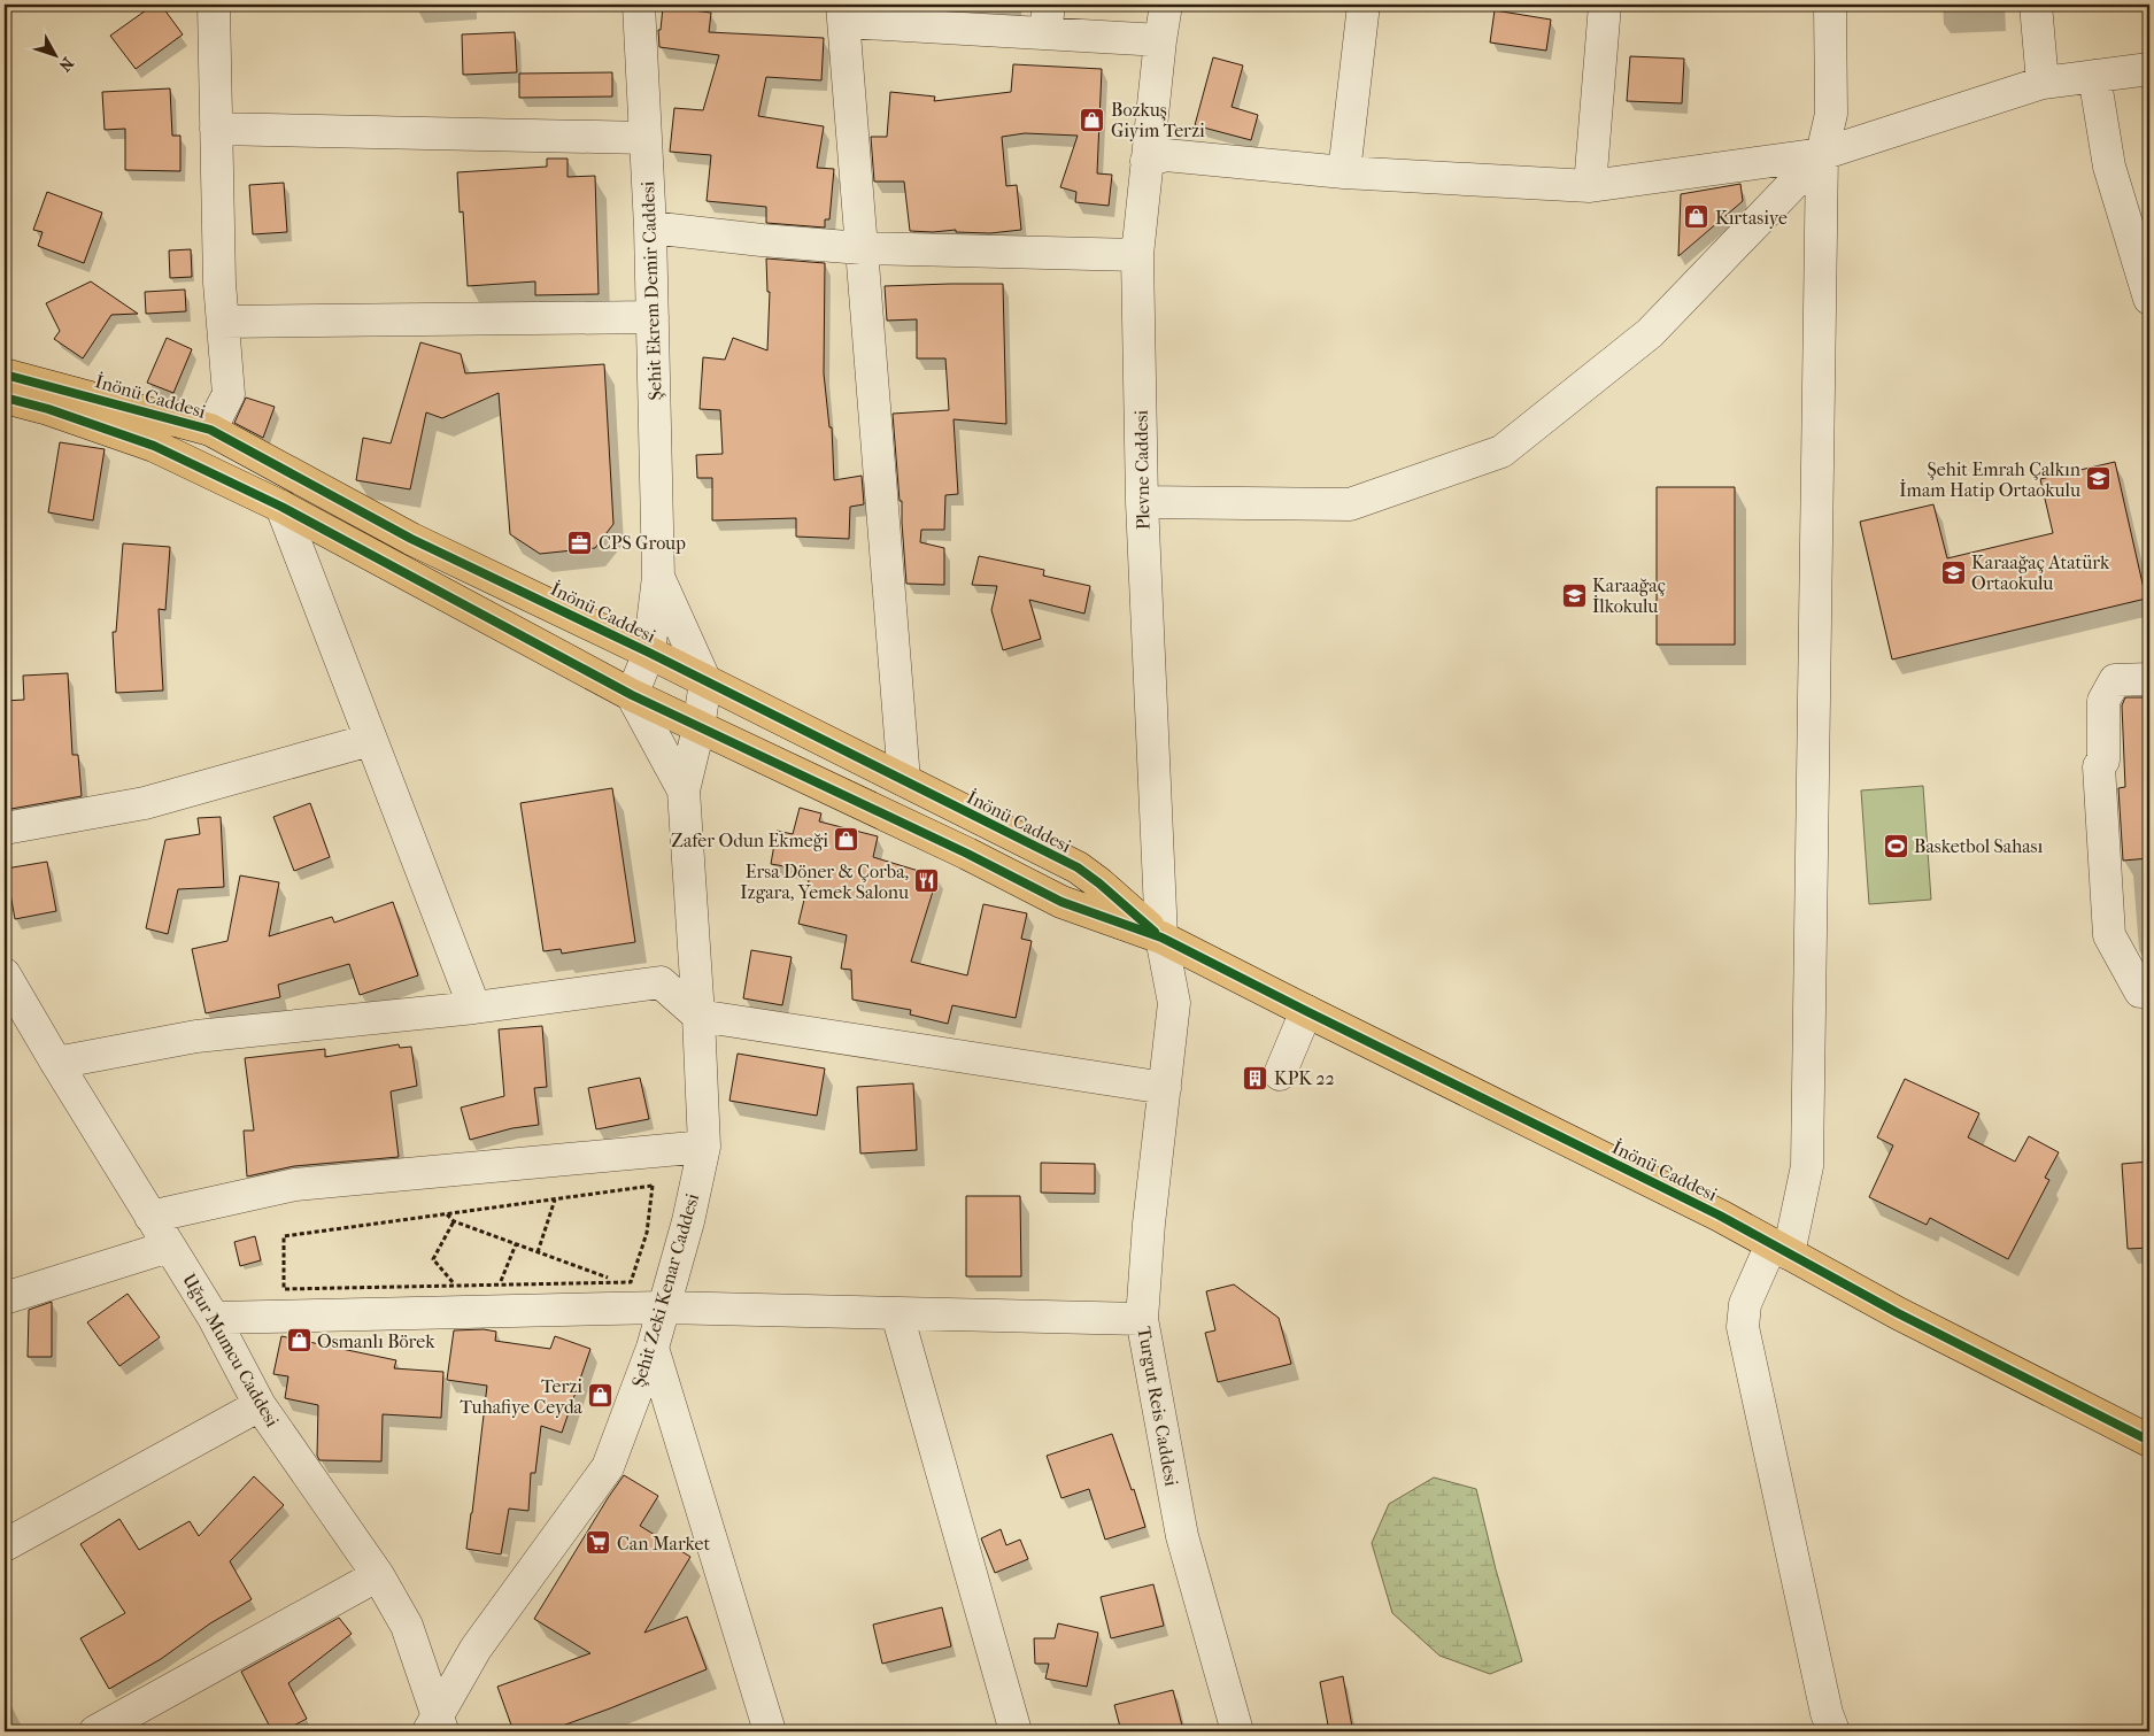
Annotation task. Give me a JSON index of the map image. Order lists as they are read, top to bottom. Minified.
{"streets":{"main road":["İnönü Caddesi"],"street":["Şehit Ekrem Demir Caddesi","Plevne Caddesi","Şehit Zeki Kenar Caddesi","Uğur Mumcu Caddesi","Turgut Reis Caddesi"]},"crossings":[["İnönü Caddesi","Plevne Caddesi"],["İnönü Caddesi","Turgut Reis Caddesi"],["Plevne Caddesi","Turgut Reis Caddesi"],["Şehit Zeki Kenar Caddesi","Uğur Mumcu Caddesi"]],"places":{"shop":["Bozkuş Giyim Terzi","Kırtasiye","Zafer Odun Ekmeği","Osmanlı Börek","Terzi Tuhafiye Ceyda"],"school or university":["Şehit Emrah Çalkın İmam Hatip Ortaokulu","Karaağaç Atatürk Ortaokulu","Karaağaç İlkokulu"],"office":["CPS Group"],"sports":["Basketbol Sahası"],"restaurant":["Ersa Döner & Çorba, Izgara, Yemek Salonu"],"building":["KPK 22"],"supermarket":["Can Market"]},"north":"bottom right"}
